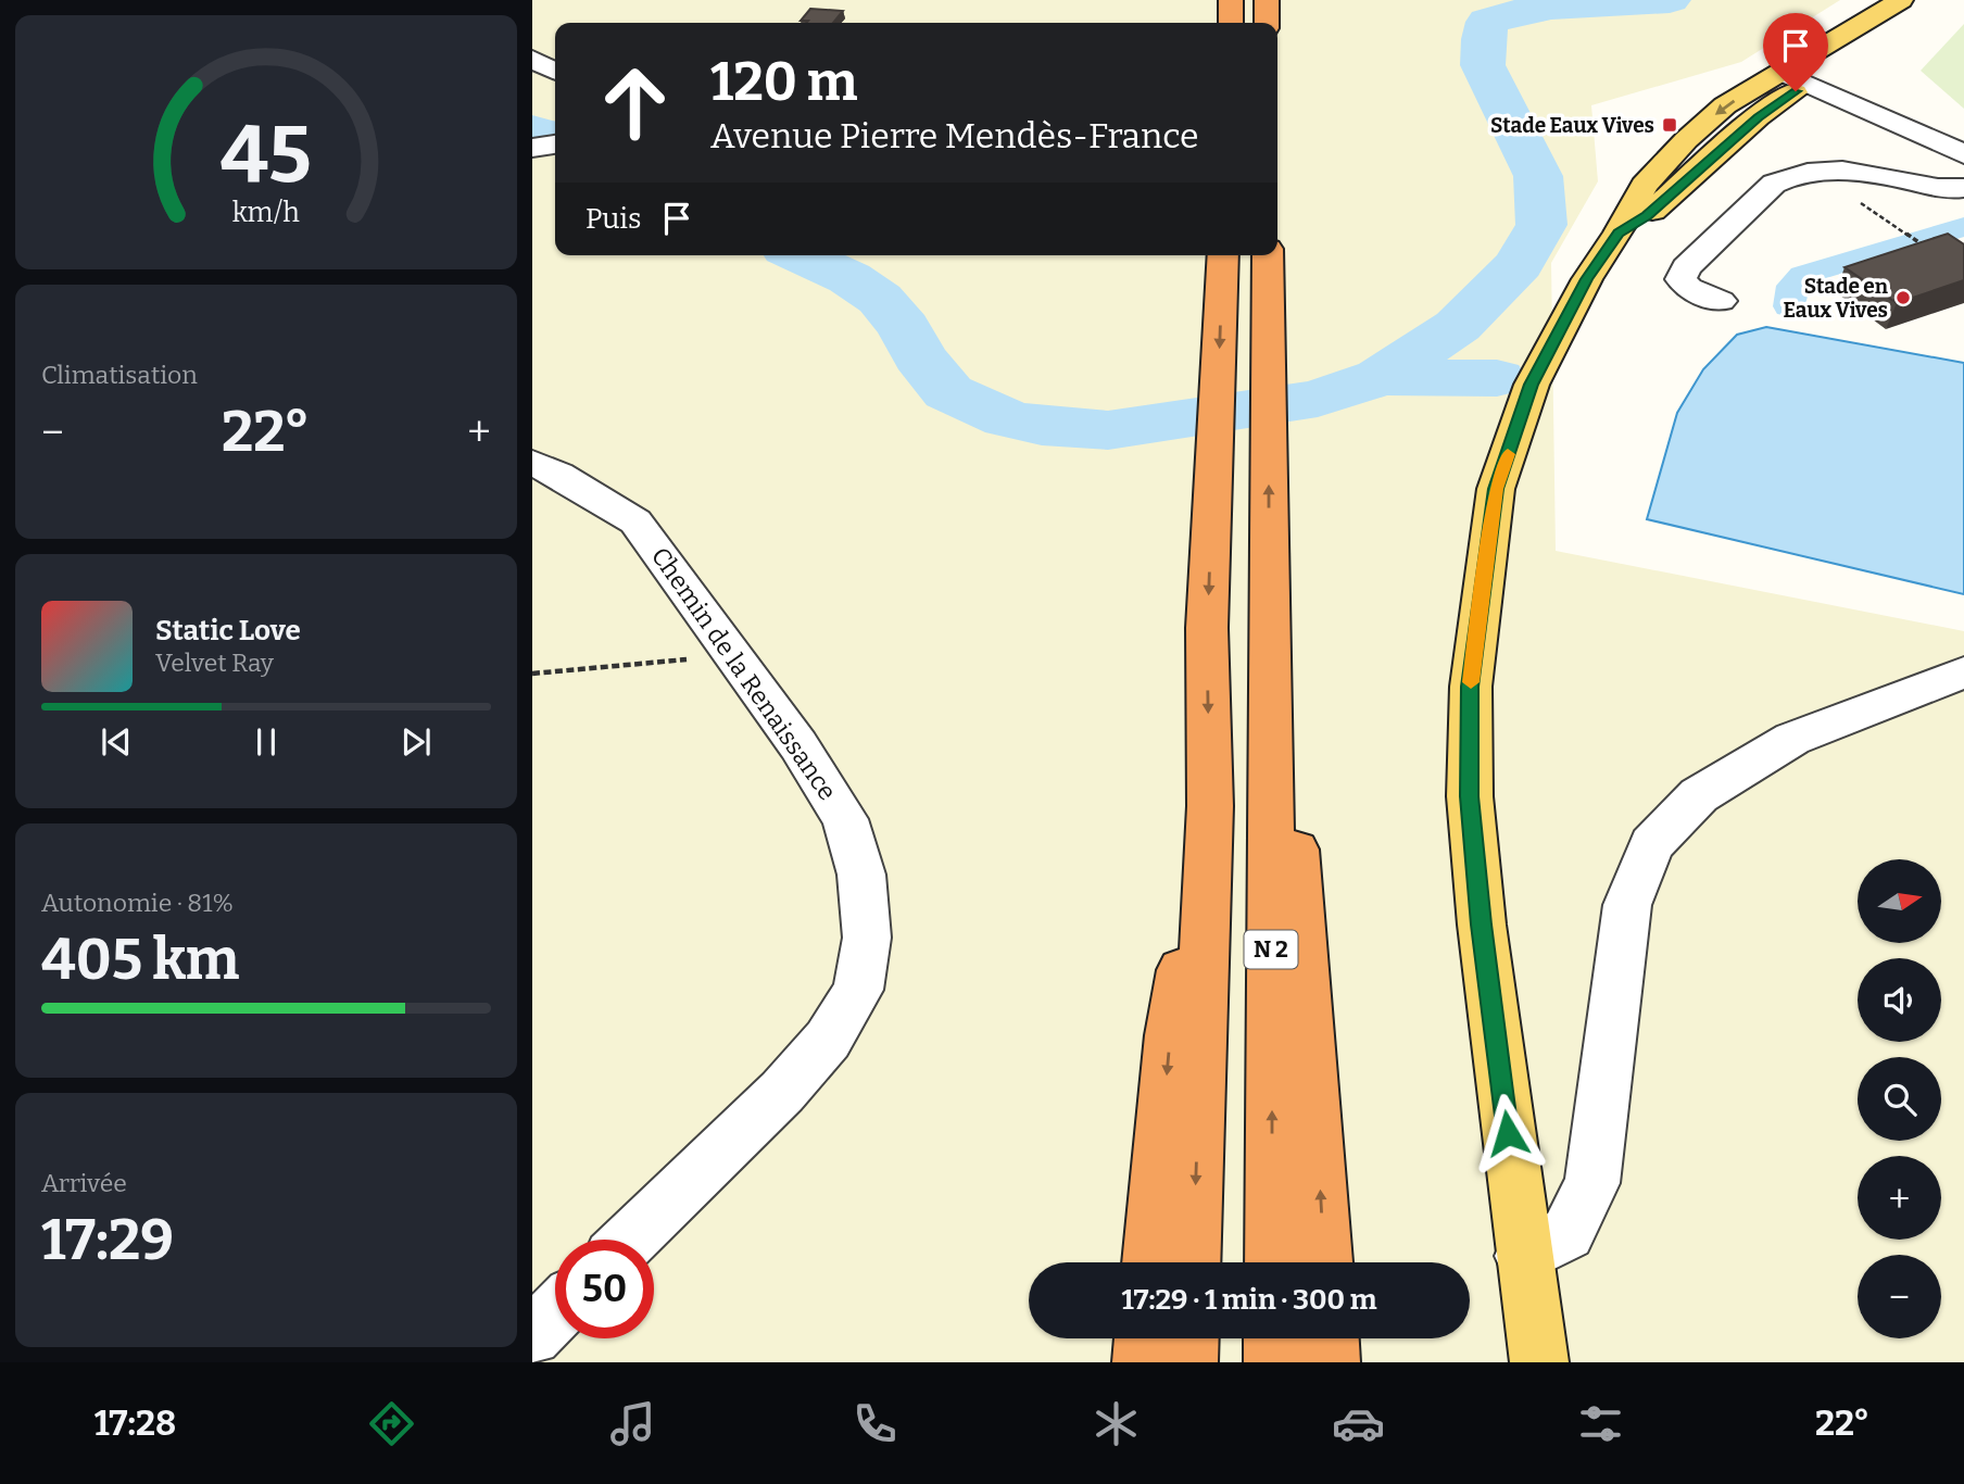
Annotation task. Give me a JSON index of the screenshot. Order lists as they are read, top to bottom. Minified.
{"streets":{"highway":["N 2"],"street":["Chemin de la Renaissance"]},"places":{"transit":["Stade Eaux Vives"],"other":["Stade en Eaux Vives"]},"north":"right","page":{"turn":["120 m","Avenue Pierre Mendès-France"],"then":"Puis","tile":["Climatisation",["Autonomie · 81%","405 km"],["Arrivée","17:29"]],"heat":["−","22°","+"],"song":["Static Love","Velvet Ray"],"map_buttons":["+","−"],"limit":"50","trip":"17:29 · 1 min · 300 m","tabs":["17:28","22°"],"gauge":["45","km/h"]}}
